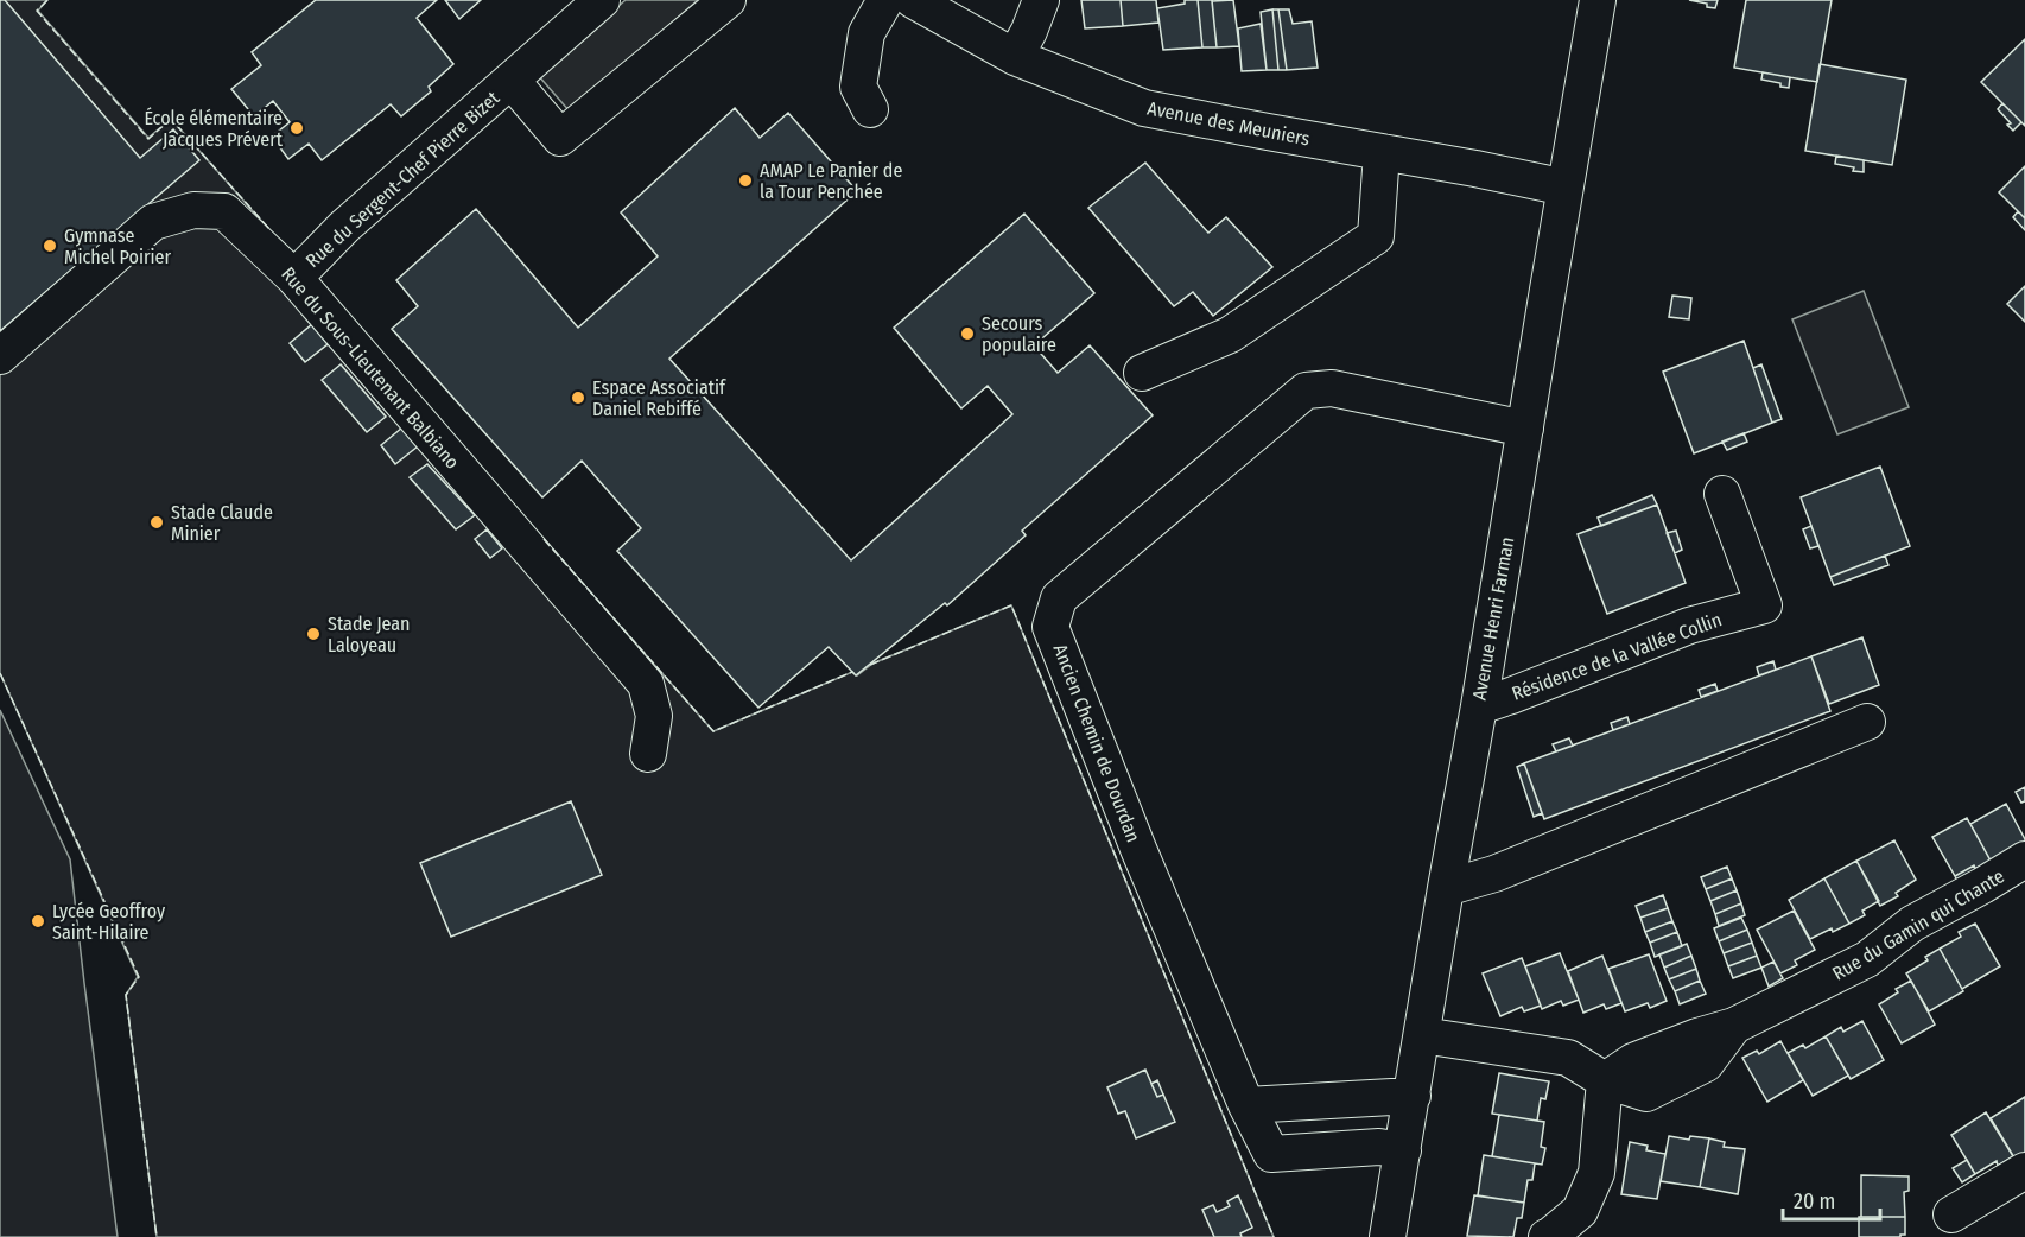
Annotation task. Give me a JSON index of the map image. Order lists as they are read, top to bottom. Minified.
{"streets":{"street":["Avenue des Meuniers","Rue du Sergent-Chef Pierre Bizet","Rue du Sous-Lieutenant Balbiano","Avenue Henri Farman","Résidence de la Vallée Collin","Ancien Chemin de Dourdan","Rue du Gamin qui Chante"]},"crossings":[["Avenue des Meuniers","Avenue Henri Farman"],["Rue du Sergent-Chef Pierre Bizet","Rue du Sous-Lieutenant Balbiano"],["Avenue Henri Farman","Résidence de la Vallée Collin"],["Avenue Henri Farman","Ancien Chemin de Dourdan"],["Avenue Henri Farman","Rue du Gamin qui Chante"]],"places":["École élémentaire Jacques Prévert","AMAP Le Panier de la Tour Penchée","Gymnase Michel Poirier","Secours populaire","Espace Associatif Daniel Rebiffé","Stade Claude Minier","Stade Jean Laloyeau","Lycée Geoffroy Saint-Hilaire"],"scale_bar":"20 m"}
